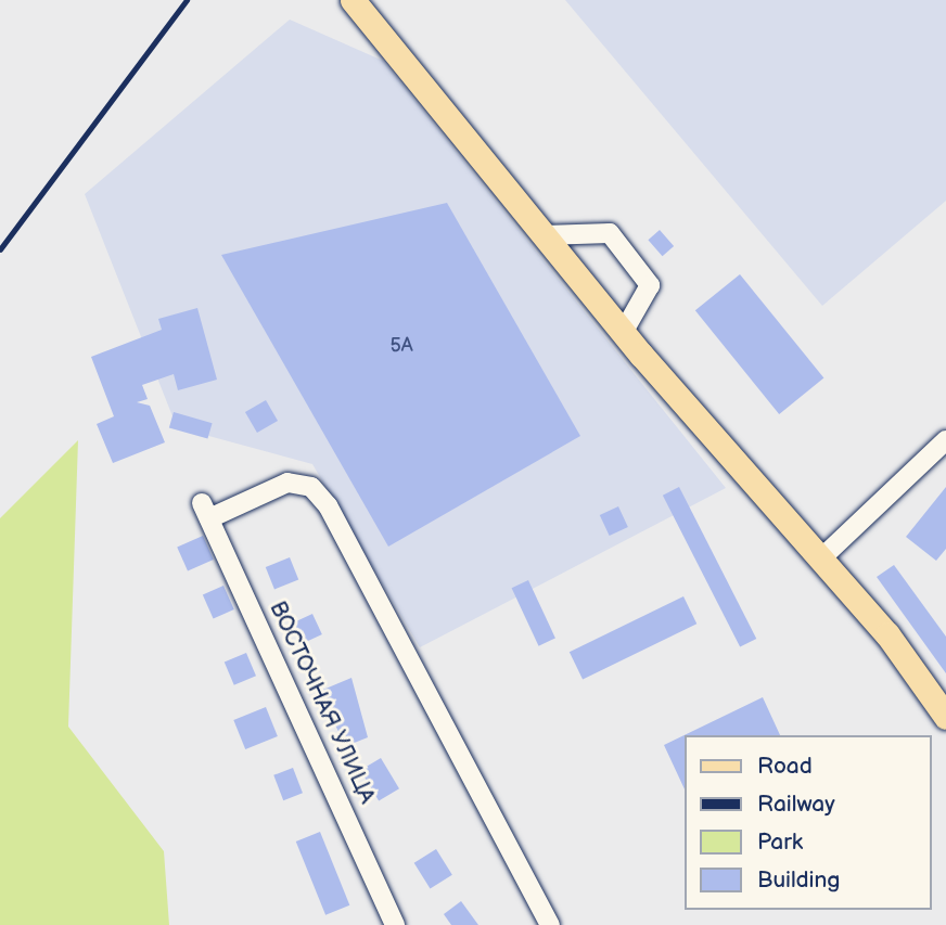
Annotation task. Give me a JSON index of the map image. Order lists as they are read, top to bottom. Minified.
{"streets":{"street":["ВОСТОЧНАЯ УЛИЦА"]},"house_numbers":["5А"],"legend":["Road","Railway","Park","Building"]}
